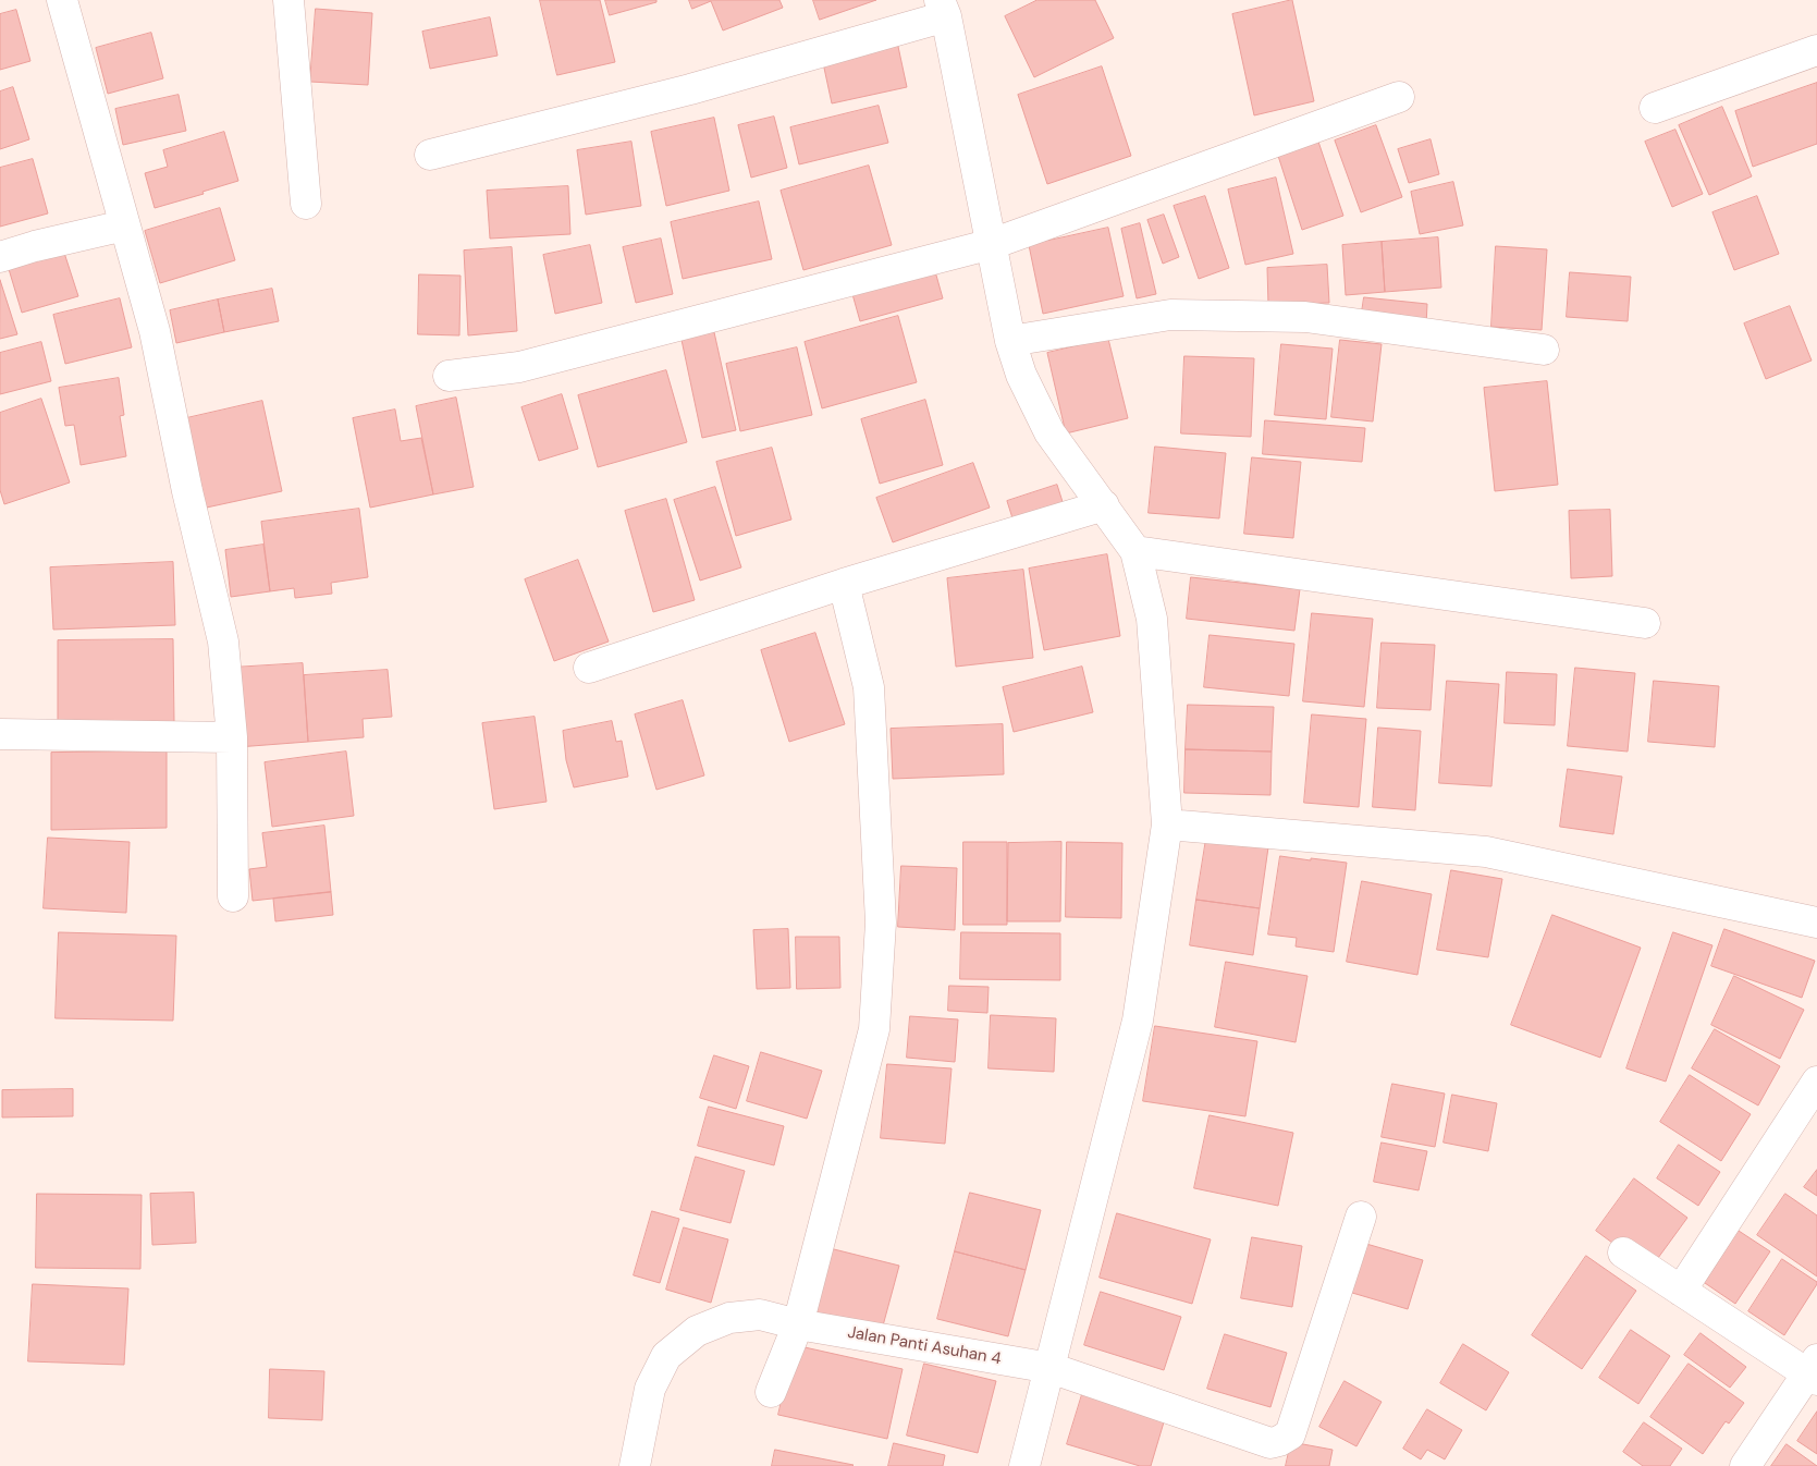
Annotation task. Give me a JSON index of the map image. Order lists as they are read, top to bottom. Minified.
{"streets":{"street":["Jalan Panti Asuhan 4"]}}
